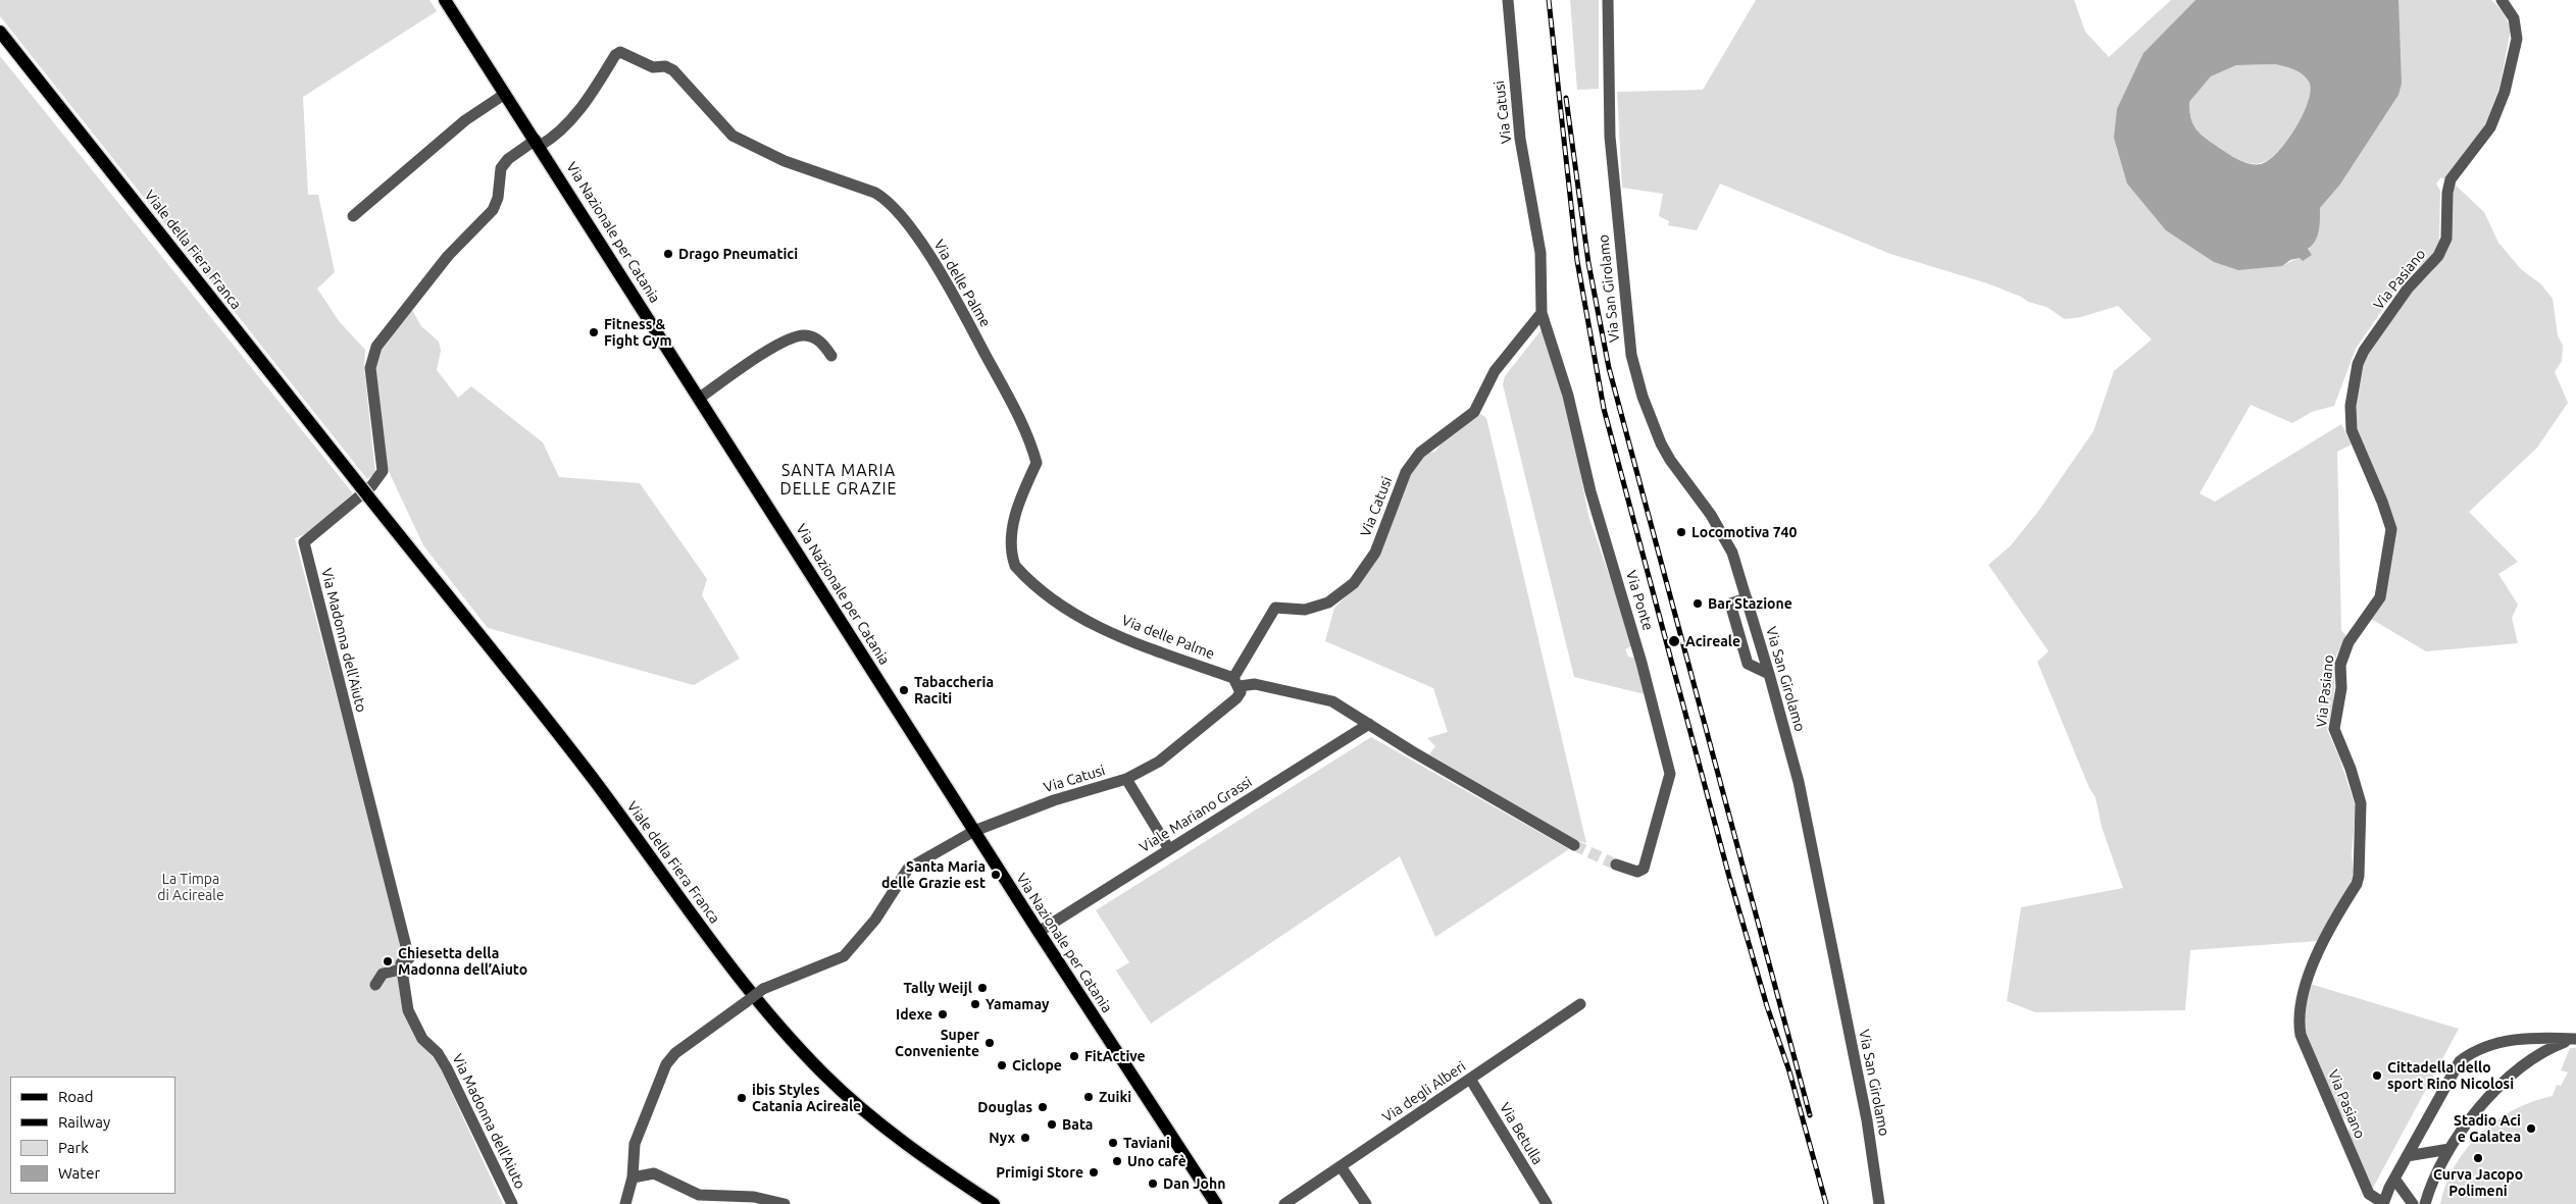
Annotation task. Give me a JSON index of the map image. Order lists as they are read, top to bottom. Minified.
{"streets":{"main road":["Via Nazionale per Catania","Viale della Fiera Franca"],"street":["Via Catusi","Via Pasiano","Via delle Palme","Via San Girolamo","Via Ponte","Via Madonna dell'Aiuto","Viale Mariano Grassi","Via degli Alberi","Via Betulla"]},"crossings":[["Via Catusi","Via Nazionale per Catania"],["Via Catusi","Via delle Palme"],["Via Catusi","Via Ponte"],["Via Nazionale per Catania","Via delle Palme"],["Via Nazionale per Catania","Via Madonna dell'Aiuto"],["Via Nazionale per Catania","Viale Mariano Grassi"],["Via delle Palme","Via Madonna dell'Aiuto"],["Via degli Alberi","Via Betulla"]],"districts":["SANTA MARIA DELLE GRAZIE"],"parks":["La Timpa di Acireale"],"places":["Drago Pneumatici","Fitness & Fight Gym","Locomotiva 740","Bar Stazione","Acireale","Tabaccheria Raciti","Santa Maria delle Grazie est","Chiesetta della Madonna dell’Aiuto","Tally Weijl","Yamamay","Idexe","Super Conveniente","FitActive","Ciclope","Cittadella dello sport Rino Nicolosi","Zuiki","ibis Styles Catania Acireale","Douglas","Bata","Stadio Aci e Galatea","Nyx","Taviani","Curva Jacopo Polimeni","Uno cafè","Primigi Store","Dan John"],"legend":["Road","Railway","Park","Water"]}
